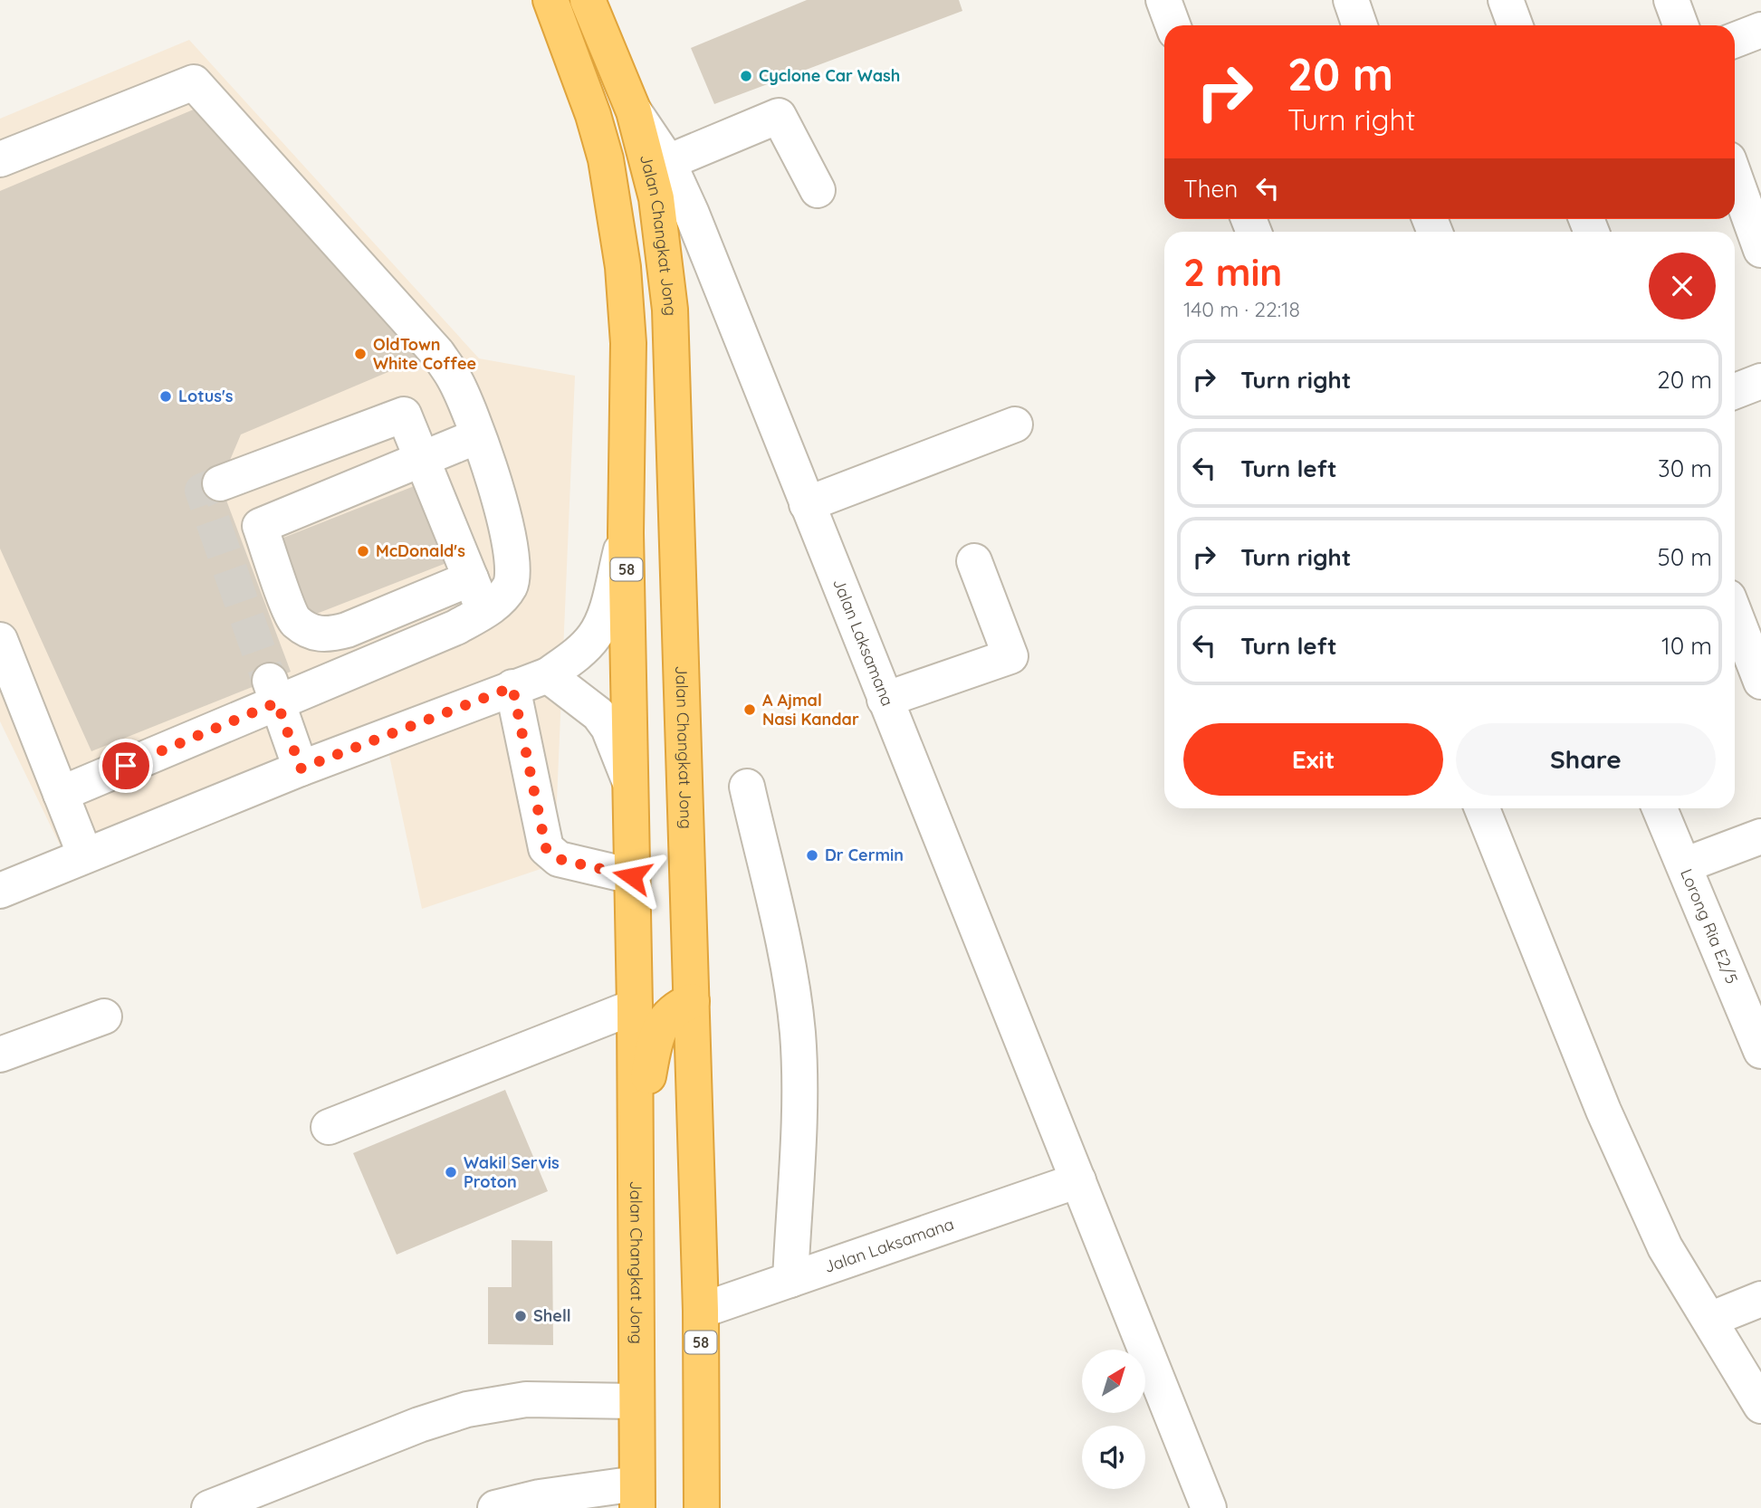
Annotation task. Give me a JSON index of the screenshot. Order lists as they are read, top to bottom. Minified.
{"streets":{"highway":["Jalan Changkat Jong","58"],"street":["Jalan Laksamana","Lorong Ria E2/5"]},"crossings":[["Jalan Changkat Jong","Jalan Laksamana"]],"places":["Cyclone Car Wash","OldTown White Coffee","Lotus's","McDonald's","A Ajmal Nasi Kandar","Dr Cermin","Wakil Servis Proton","Shell"],"north":"top right","page":{"turn":["20 m","Turn right"],"then":"Then","heading":["2 min","140 m · 22:18"],"list":[{"name":"Turn right","value":"20 m"},{"name":"Turn left","value":"30 m"},{"name":"Turn right","value":"50 m"},{"name":"Turn left","value":"10 m"}],"buttons":["Exit","Share"]}}
